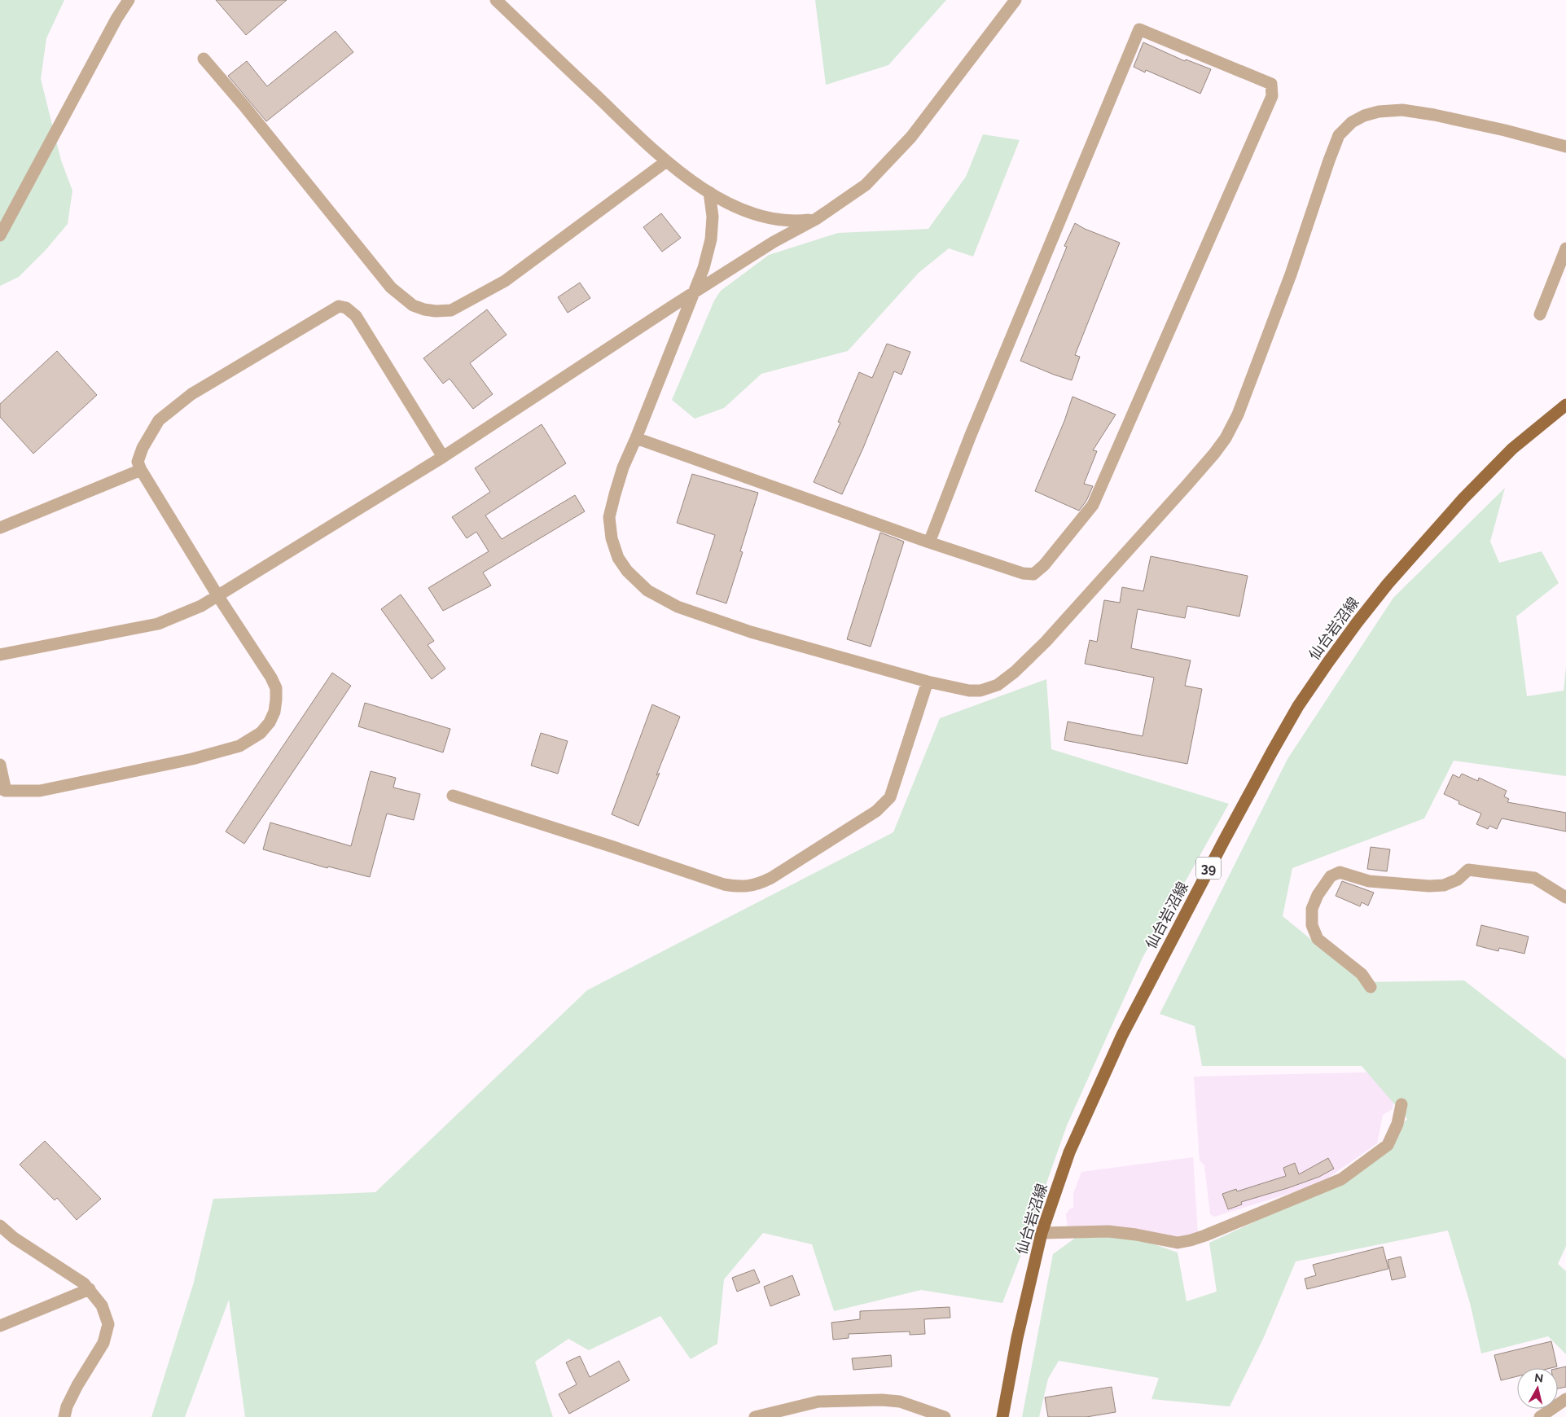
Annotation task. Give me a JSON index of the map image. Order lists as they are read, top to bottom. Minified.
{"streets":{"main road":["仙台岩沼線","39"]},"north":"top"}
